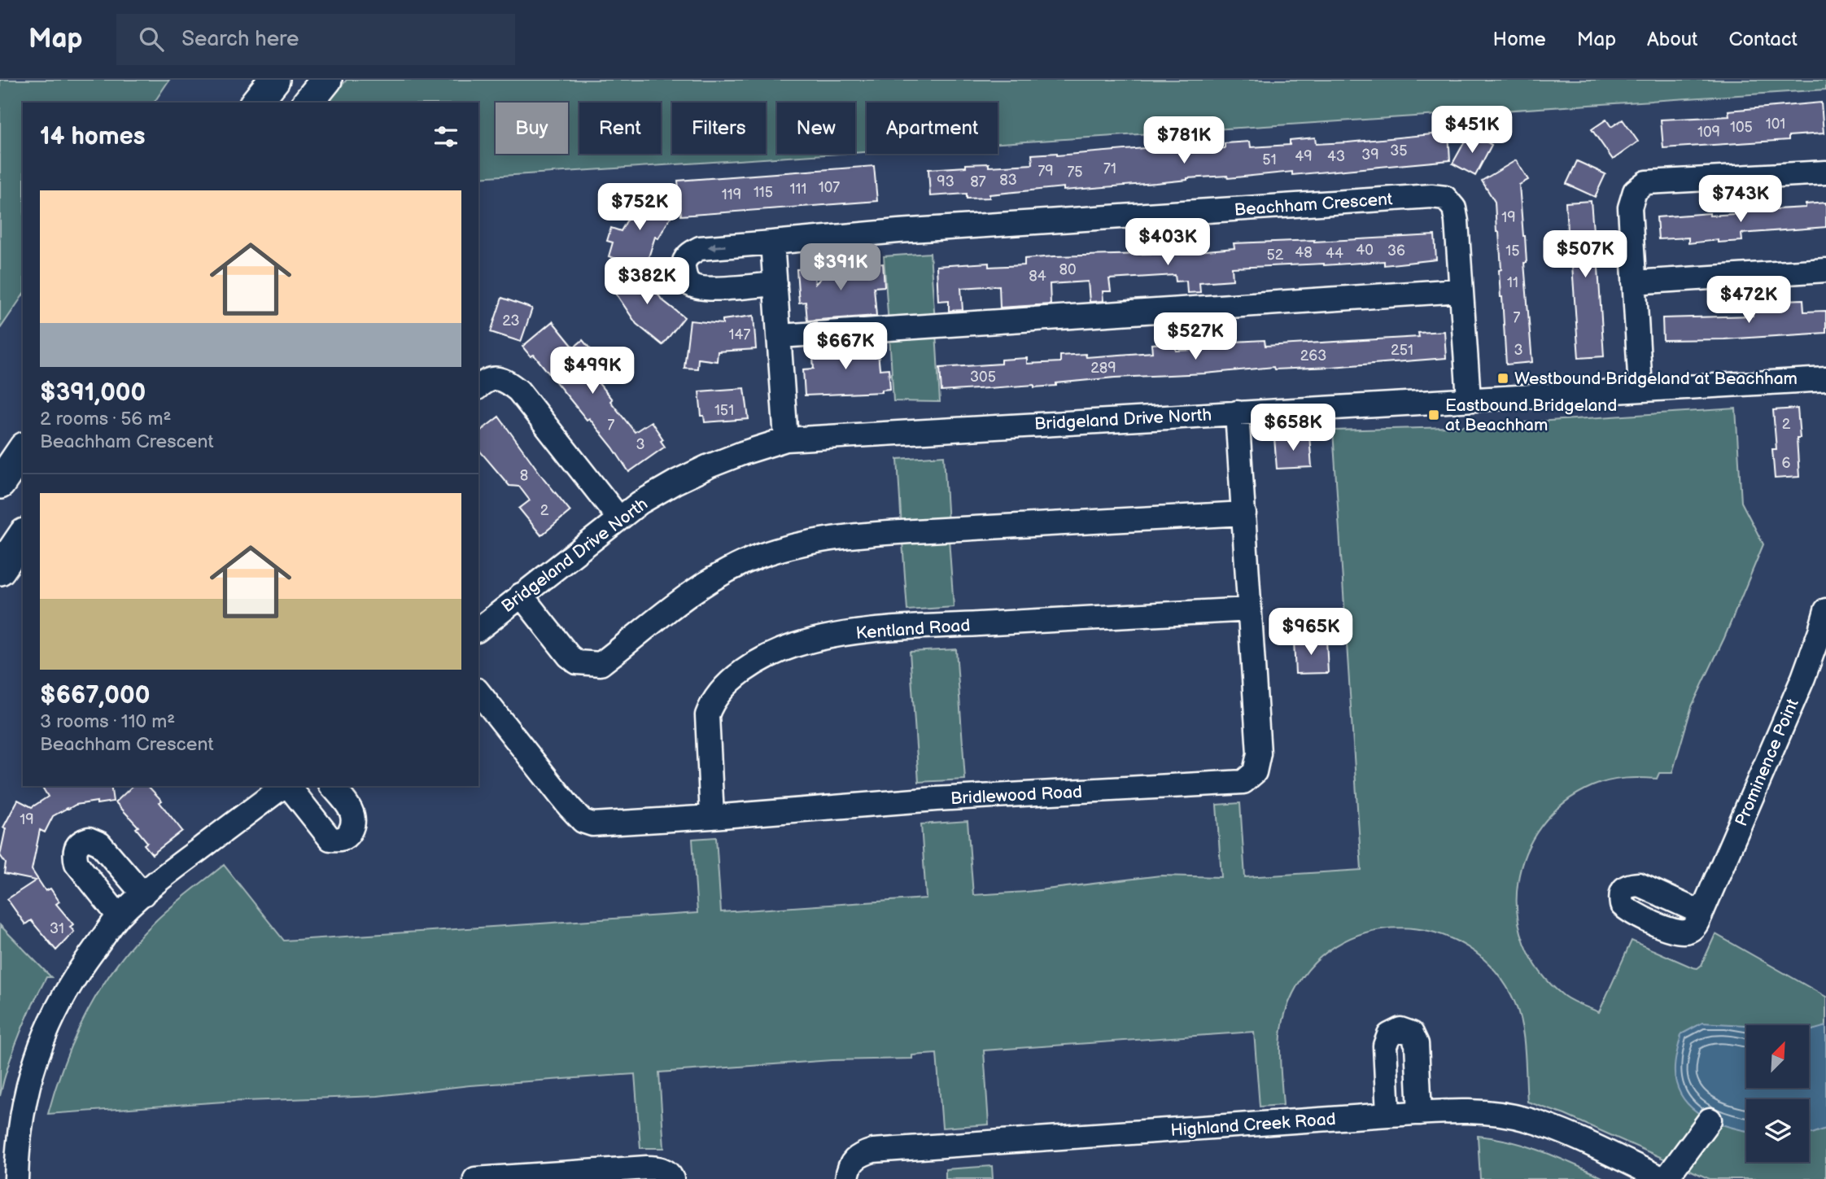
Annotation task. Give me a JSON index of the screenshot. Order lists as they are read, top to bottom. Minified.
{"streets":{"street":["Beachham Crescent","Bridgeland Drive North","Kentland Road","Prominence Point","Bridlewood Road","Highland Creek Road"]},"crossings":[["Beachham Crescent","Bridgeland Drive North"],["Bridgeland Drive North","Bridlewood Road"],["Kentland Road","Bridlewood Road"]],"places":{"transit":["Westbound Bridgeland at Beachham","Eastbound Bridgeland at Beachham"]},"house_numbers":["101","105","109","35","39","49","43","51","71","79","75","83","93","87","107","111","115","119","19","40","36","15","48","44","52","80","84","11","7","23","147","251","3","263","289","305","151","2","7","3","6","8","2","19","31"],"north":"top right","page":{"header":"Map","search":"Search here","nav":["Home","Map","About","Contact"],"chip":["Buy","Rent","Filters","New","Apartment"],"heading":"14 homes","price":["$451K","$781K","$743K","$752K","$403K","$507K","$391K","$382K","$472K","$527K","$667K","$499K","$658K","$965K"],"list":[{"name":"$391,000","note":"2 rooms · 56 m² · Beachham Crescent"},{"name":"$667,000","note":"3 rooms · 110 m² · Beachham Crescent"}]}}
